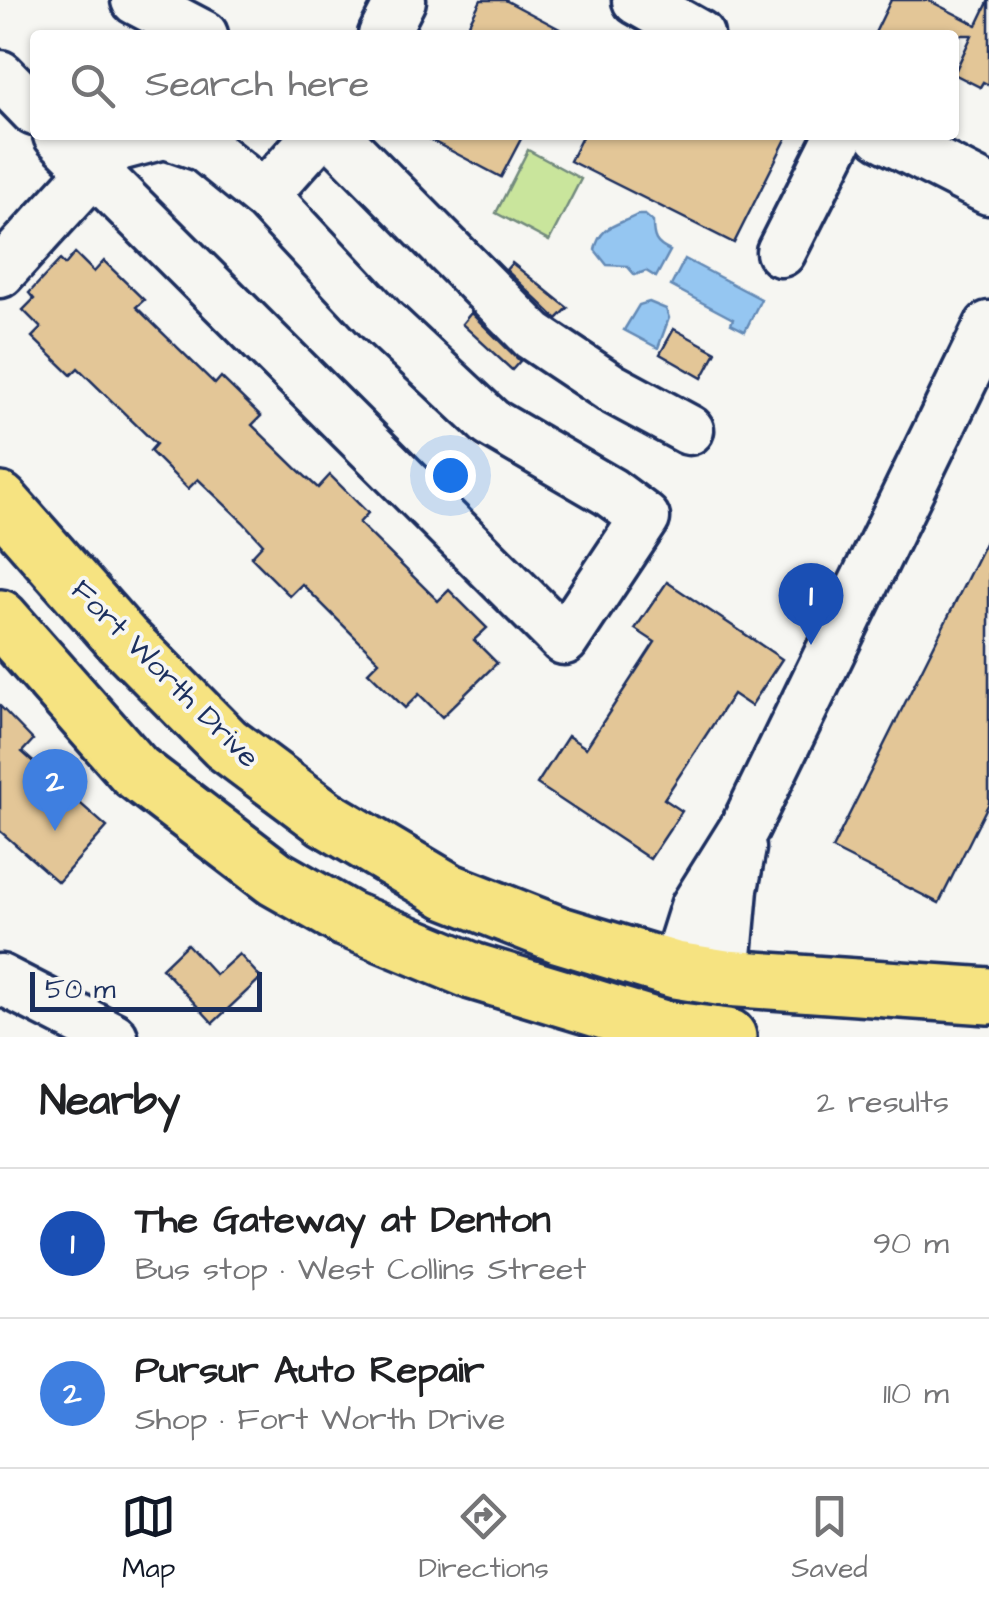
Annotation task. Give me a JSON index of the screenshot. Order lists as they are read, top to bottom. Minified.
{"streets":{"main road":["Fort Worth Drive"]},"scale_bar":"50 m","page":{"search":"Search here","pins":["1","2"],"scale":"50 m","heading":["Nearby","2 results"],"list":[{"mark":"1","name":"The Gateway at Denton","note":"Bus stop · West Collins Street","value":"90 m"},{"mark":"2","name":"Pursur Auto Repair","note":"Shop · Fort Worth Drive","value":"110 m"}],"nav":["Map","Directions","Saved"]}}
